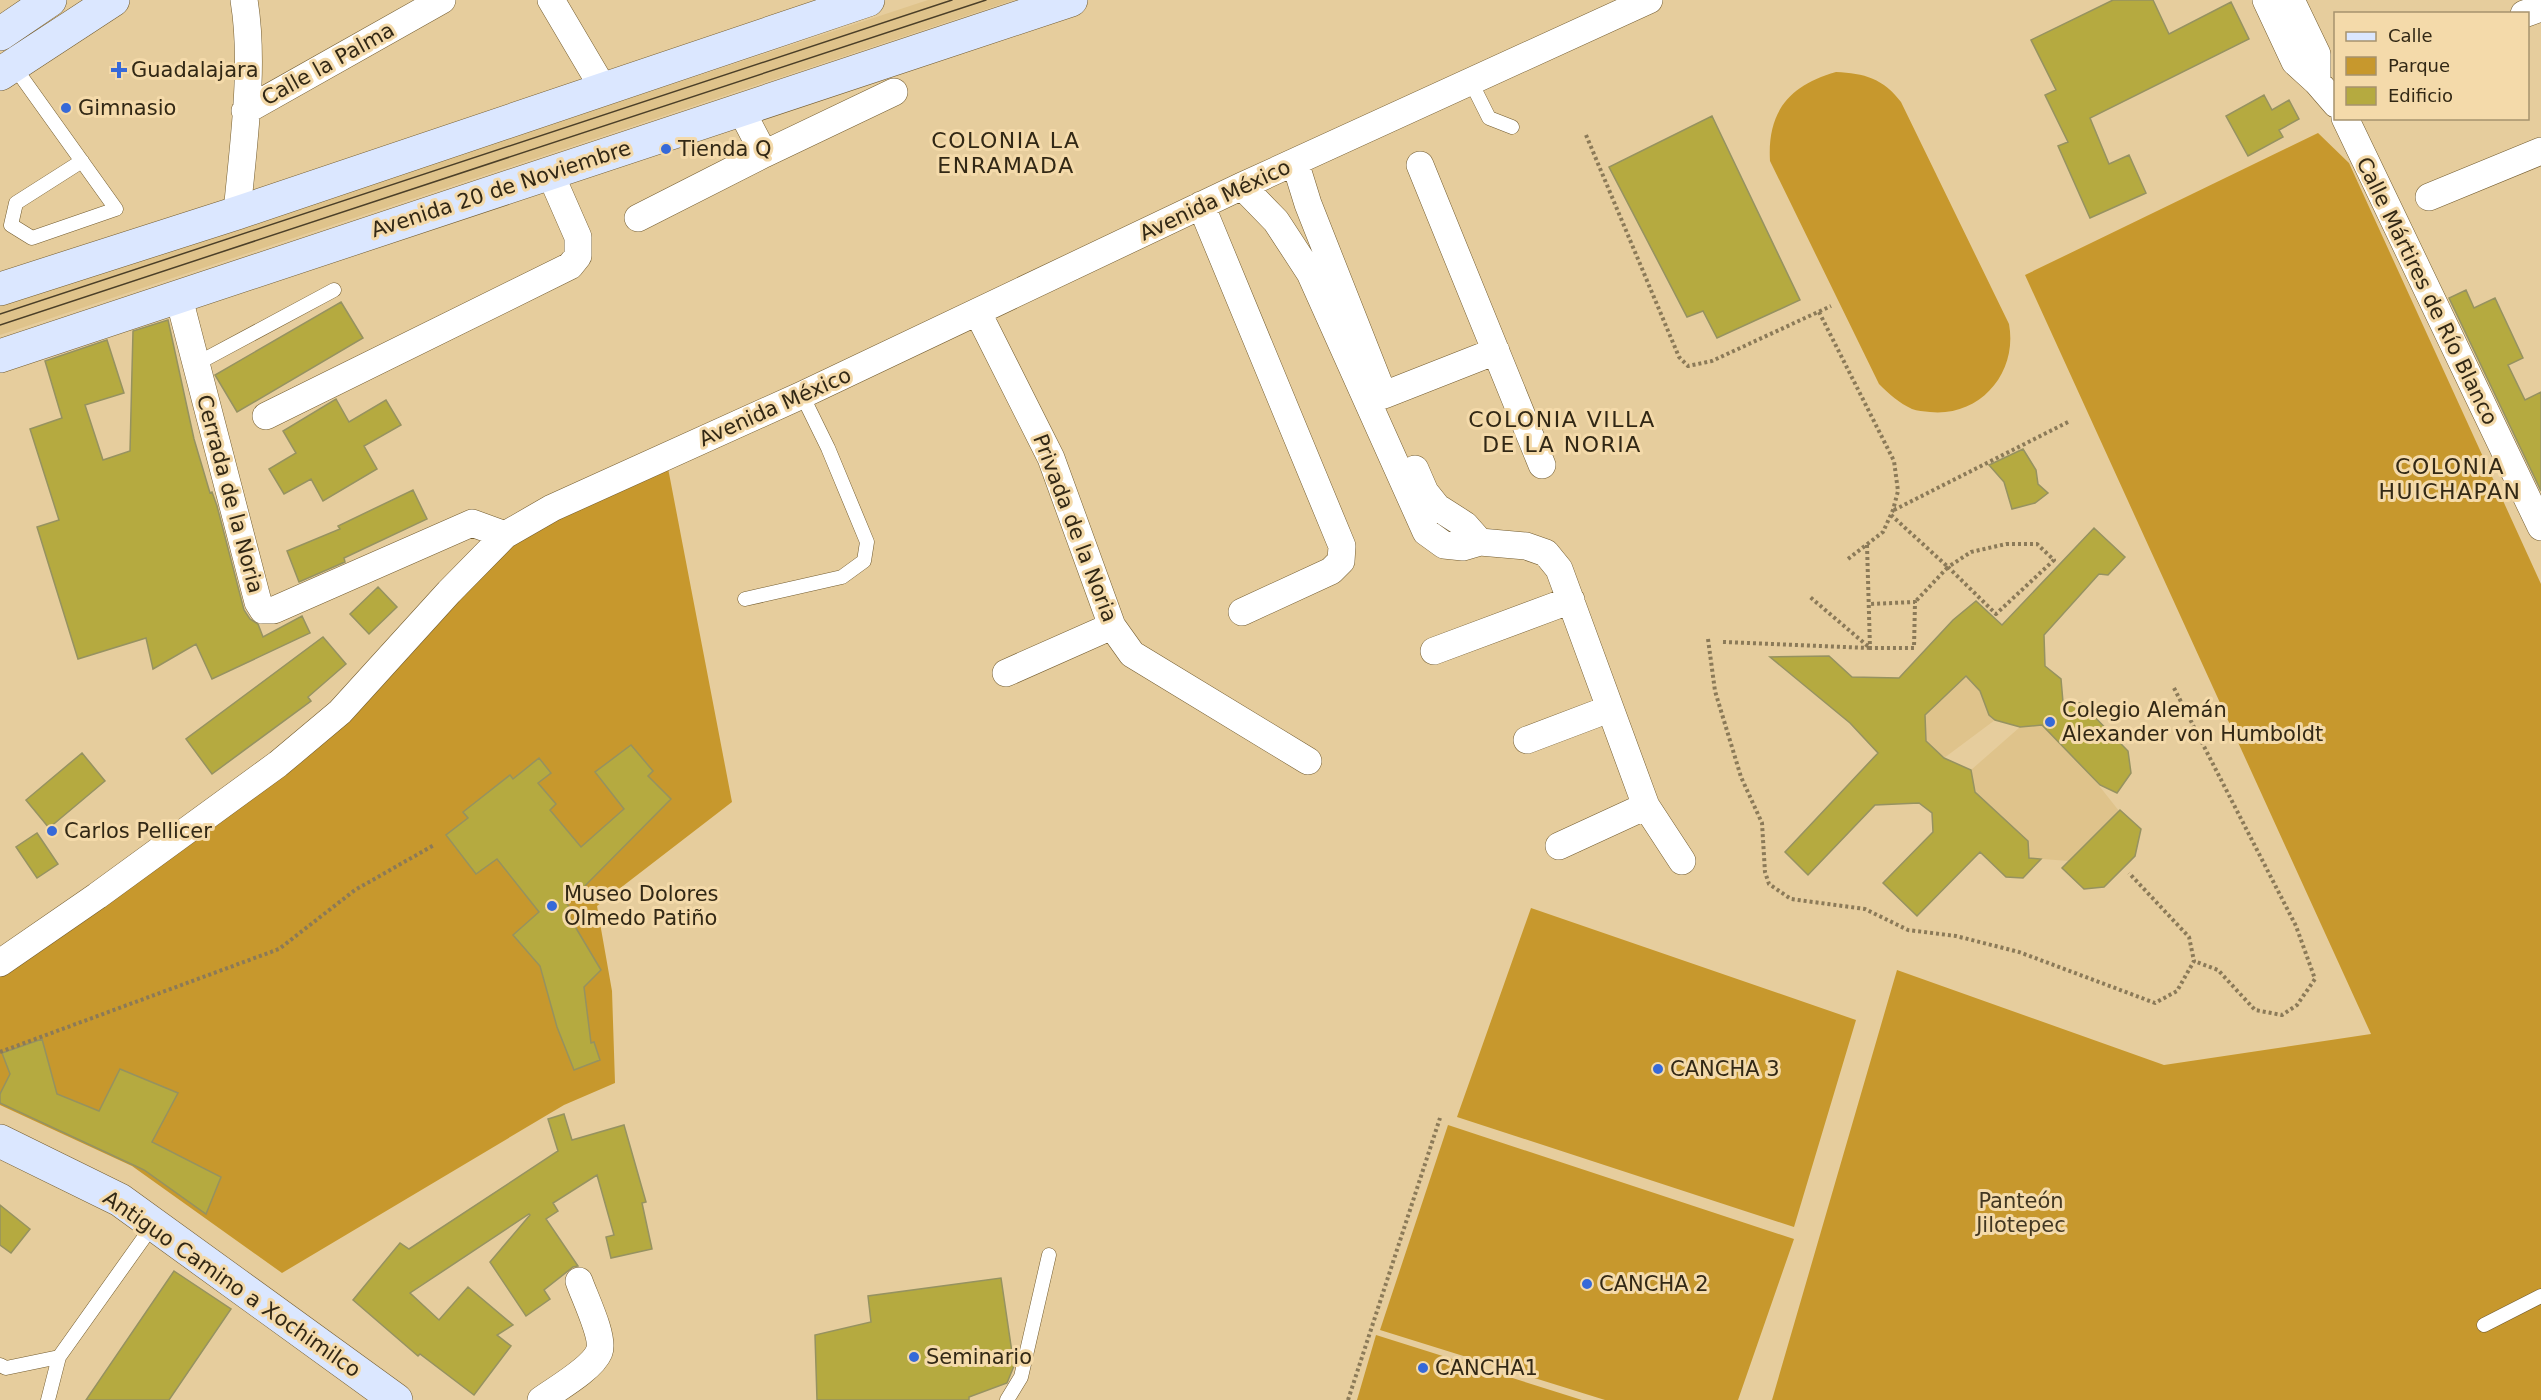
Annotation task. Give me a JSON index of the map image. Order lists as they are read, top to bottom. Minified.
{"streets":{"main road":["Avenida 20 de Noviembre","Antiguo Camino a Xochimilco"],"street":["Calle la Palma","Avenida México","Calle Mártires de Río Blanco","Cerrada de la Noria","Privada de la Noria"]},"crossings":[["Avenida 20 de Noviembre","Cerrada de la Noria"],["Avenida México","Cerrada de la Noria"],["Avenida México","Privada de la Noria"]],"districts":["COLONIA LA ENRAMADA","COLONIA VILLA DE LA NORIA","COLONIA HUICHAPAN"],"parks":["Panteón Jilotepec"],"places":{"health":["Guadalajara"],"other":["Gimnasio","Tienda Q","Colegio Alemán Alexander von Humboldt","Carlos Pellicer","Museo Dolores Olmedo Patiño","CANCHA 3","CANCHA 2","Seminario","CANCHA1"]},"legend":["Calle","Parque","Edificio"]}
